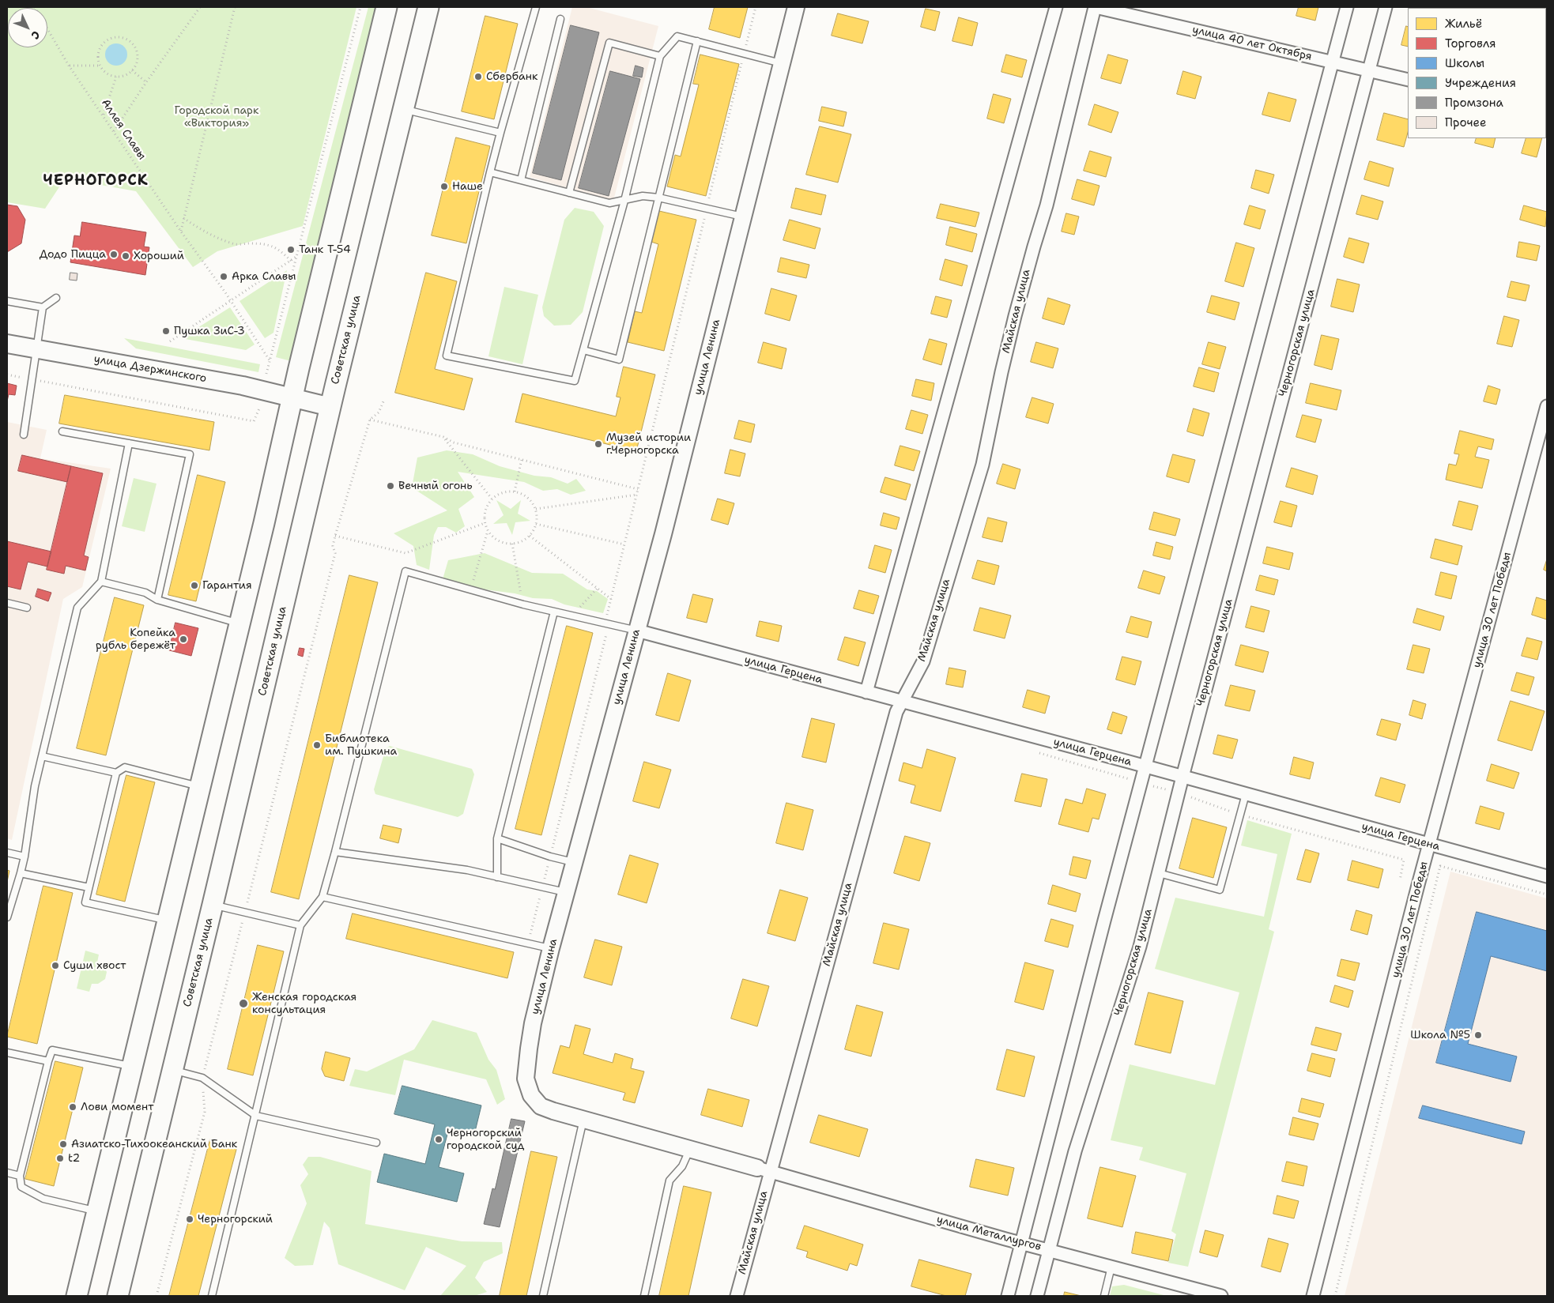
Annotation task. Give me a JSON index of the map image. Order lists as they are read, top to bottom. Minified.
{"streets":{"main road":["Советская улица","улица Дзержинского"],"street":["улица 40 лет Октября","Майская улица","Черногорская улица","улица Ленина","улица 30 лет Победы","улица Герцена","улица Металлургов"],"path":["Аллея Славы"]},"crossings":[["улица 40 лет Октября","Майская улица"],["улица 40 лет Октября","Черногорская улица"],["Майская улица","улица Ленина"],["Майская улица","улица Герцена"],["Майская улица","улица Металлургов"],["Советская улица","улица Дзержинского"],["Черногорская улица","улица Герцена"],["Черногорская улица","улица Металлургов"],["улица Ленина","улица Герцена"],["улица Ленина","улица Металлургов"],["улица 30 лет Победы","улица Герцена"]],"districts":["ЧЕРНОГОРСК"],"parks":["Городской парк «Виктория»"],"places":["Сбербанк","Наше","Танк Т-54","Додо Пицца","Хороший","Арка Славы","Пушка ЗиС-3","Музей истории г.Черногорска","Вечный огонь","Гарантия","Копейка рубль бережёт","Библиотека им. Пушкина","Суши хвост","Женская городская консультация","Школа №5","Лови момент","Черногорский городской суд","Азиатско-Тихоокеанский Банк","t2","Черногорский"],"legend":["Жильё","Торговля","Школы","Учреждения","Промзона","Прочее"],"north":"bottom right"}
